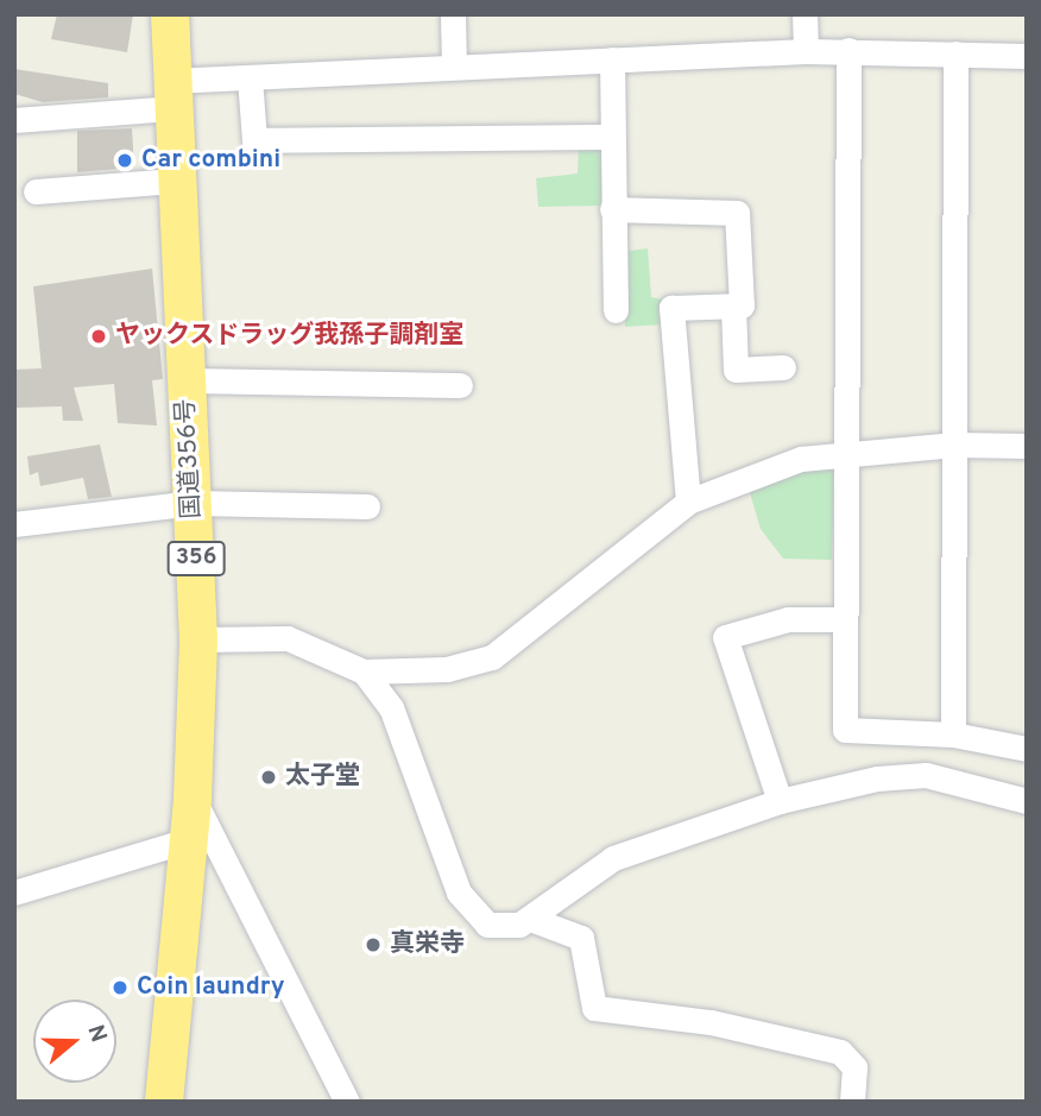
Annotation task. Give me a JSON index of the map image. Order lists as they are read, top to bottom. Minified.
{"streets":{"highway":["国道356号","356"]},"places":["Car combini","ヤックスドラッグ我孫子調剤室","太子堂","真栄寺","Coin laundry"],"north":"right"}
